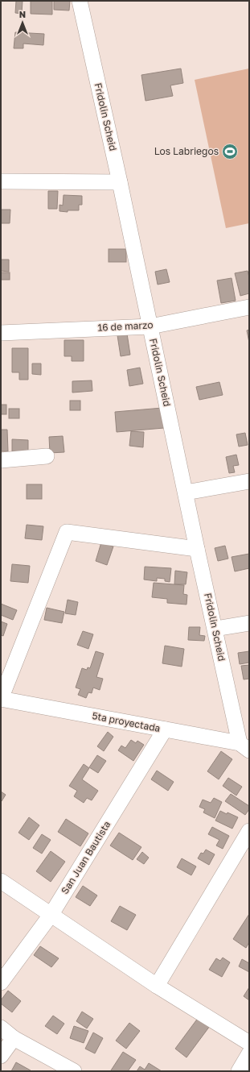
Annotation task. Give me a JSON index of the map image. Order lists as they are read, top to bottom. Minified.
{"streets":{"street":["Fridolin Scheid","16 de marzo","5ta proyectada","San Juan Bautista"]},"crossings":[["Fridolin Scheid","16 de marzo"],["Fridolin Scheid","5ta proyectada"],["5ta proyectada","San Juan Bautista"]],"places":{"sports":["Los Labriegos"]},"north":"top"}
